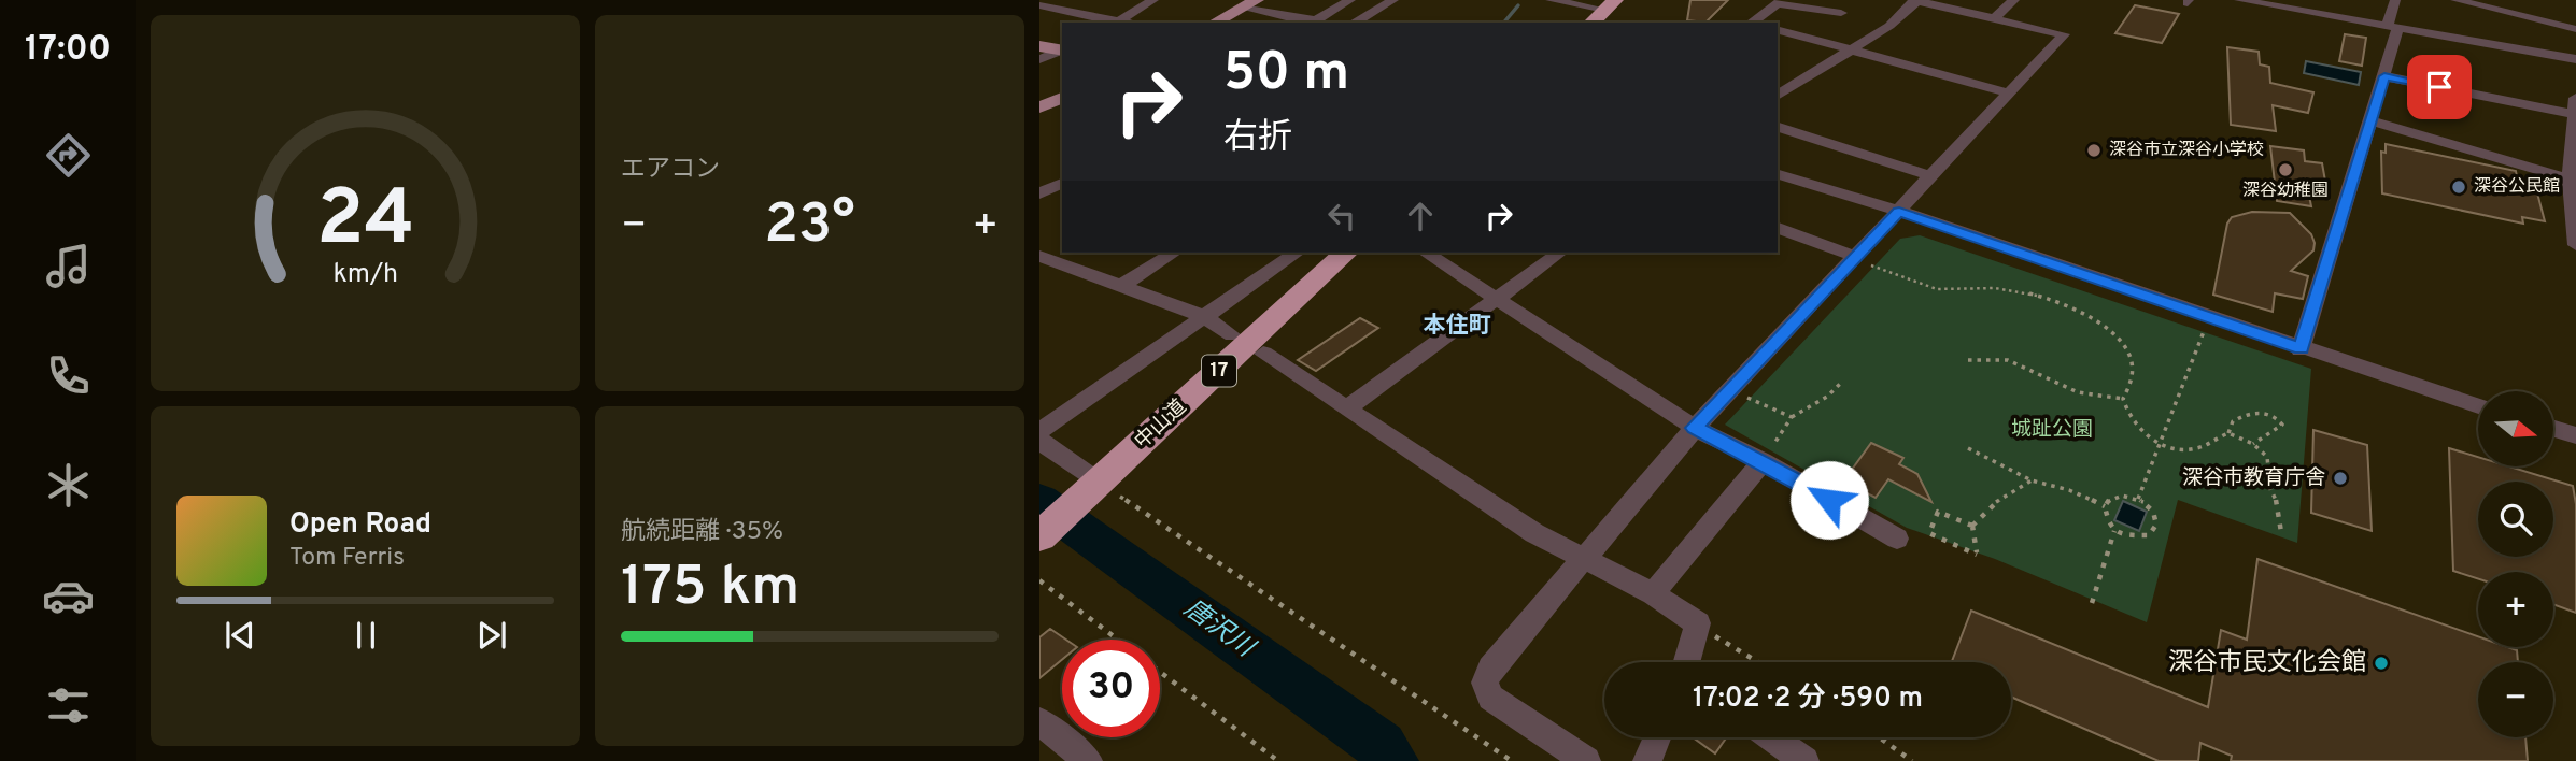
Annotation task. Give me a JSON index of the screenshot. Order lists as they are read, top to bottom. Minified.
{"streets":{"highway":["17","中山道"]},"districts":["本住町"],"water":["唐沢川"],"parks":["城趾公園"],"places":["深谷市立深谷小学校","深谷幼稚園","深谷公民館","深谷市教育庁舎","深谷市民文化会館"],"north":"right","page":{"tabs":"17:00","tile":["エアコン",["航続距離 · 35%","175 km"]],"turn":["50 m","右折"],"heat":["−","23°","+"],"map_buttons":["+","−"],"song":["Open Road","Tom Ferris"],"limit":"30","trip":"17:02 · 2 分 · 590 m","gauge":["24","km/h"]}}
